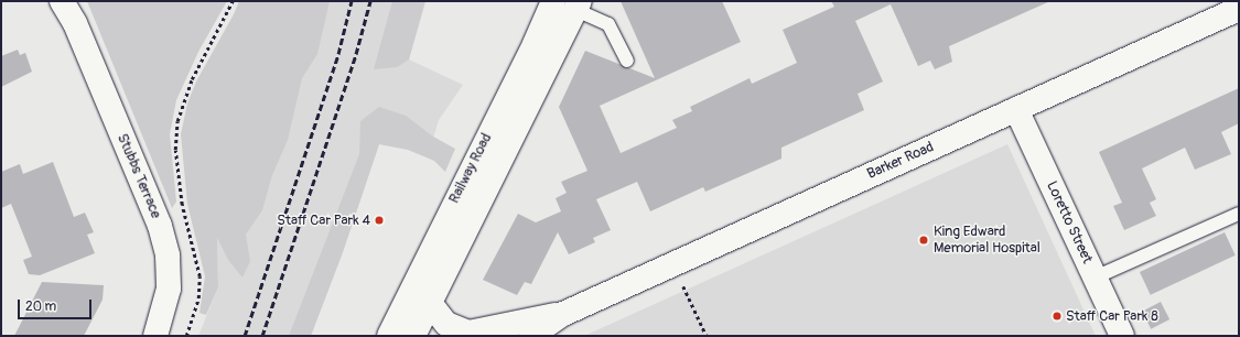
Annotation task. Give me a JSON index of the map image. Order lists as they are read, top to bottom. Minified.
{"streets":{"street":["Barker Road","Railway Road","Stubbs Terrace","Loretto Street"]},"crossings":[["Barker Road","Railway Road"],["Barker Road","Loretto Street"]],"places":["Staff Car Park 4","King Edward Memorial Hospital","Staff Car Park 8"],"scale_bar":"20 m"}
